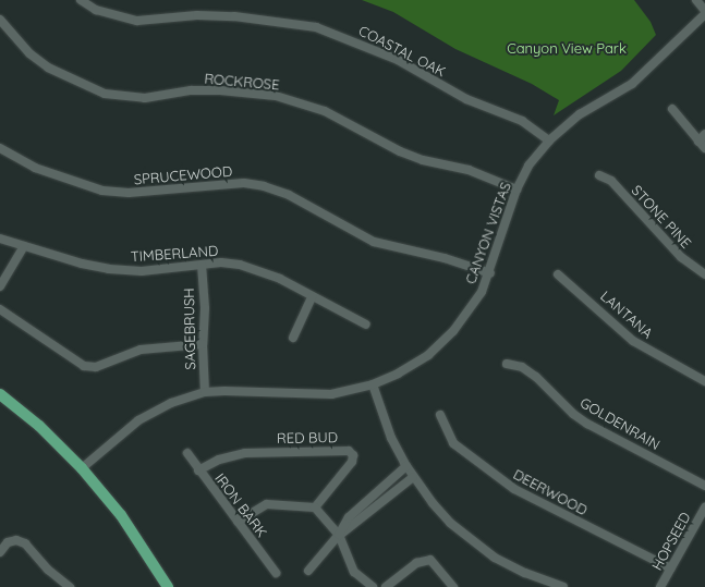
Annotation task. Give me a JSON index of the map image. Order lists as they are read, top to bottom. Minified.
{"streets":{"street":["COASTAL OAK","ROCKROSE","SPRUCEWOOD","STONE PINE","CANYON VISTAS","TIMBERLAND","LANTANA","SAGEBRUSH","GOLDENRAIN","RED BUD","DEERWOOD","IRON BARK","HOPSEED"]},"crossings":[["COASTAL OAK","CANYON VISTAS"],["ROCKROSE","CANYON VISTAS"],["SPRUCEWOOD","CANYON VISTAS"],["CANYON VISTAS","SAGEBRUSH"],["TIMBERLAND","SAGEBRUSH"],["RED BUD","IRON BARK"],["DEERWOOD","HOPSEED"]],"parks":["Canyon View Park"]}
